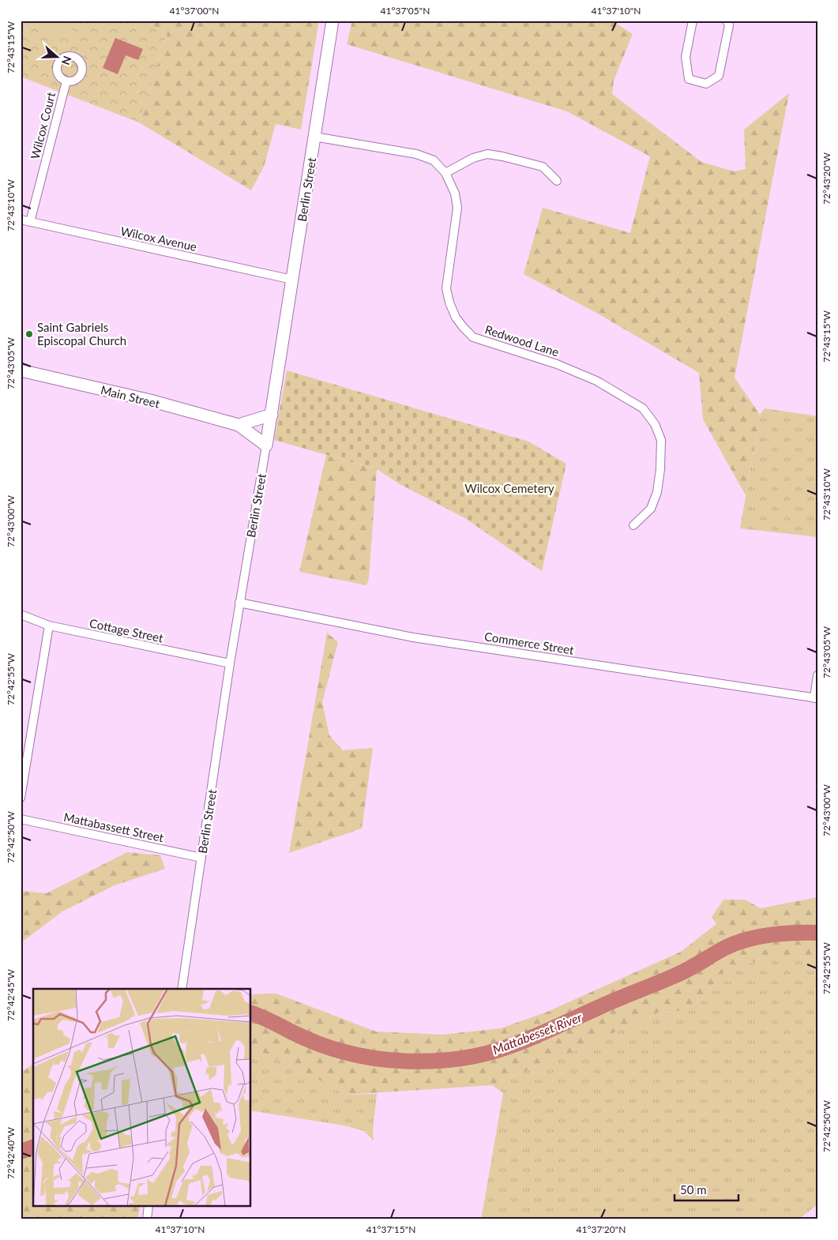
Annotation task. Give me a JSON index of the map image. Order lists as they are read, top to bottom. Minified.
{"streets":{"street":["Wilcox Court","Berlin Street","Wilcox Avenue","Redwood Lane","Main Street","Cottage Street","Commerce Street","Mattabassett Street"]},"crossings":[["Wilcox Court","Wilcox Avenue"],["Berlin Street","Wilcox Avenue"],["Berlin Street","Redwood Lane"],["Berlin Street","Main Street"],["Berlin Street","Cottage Street"],["Berlin Street","Commerce Street"],["Berlin Street","Mattabassett Street"]],"water":["Mattabesset River"],"parks":["Wilcox Cemetery"],"places":["Saint Gabriels Episcopal Church"],"scale_bar":"50 m","north":"right","coordinates":["41°37'00\"N","41°37'05\"N","41°37'10\"N","72°43'15\"W","72°43'20\"W","72°43'10\"W","72°43'05\"W","72°43'00\"W","72°42'55\"W","72°42'50\"W","72°42'45\"W","72°42'40\"W","41°37'15\"N","41°37'20\"N"]}
